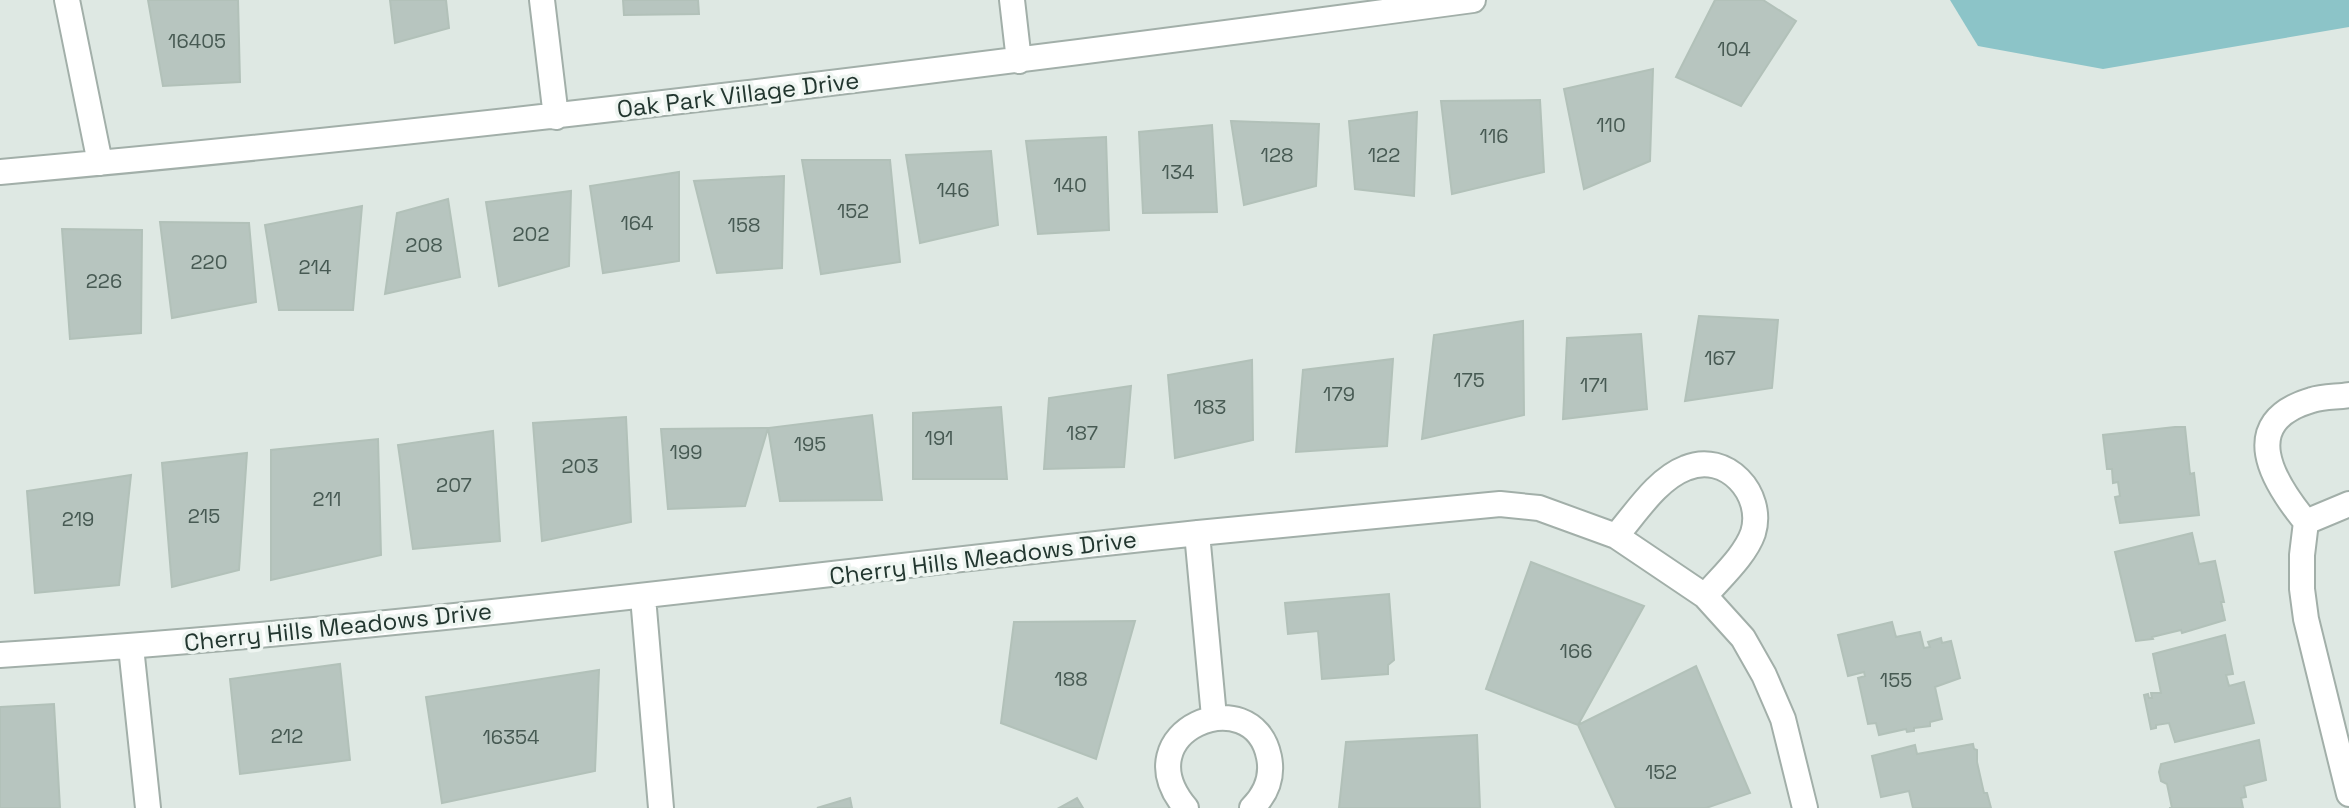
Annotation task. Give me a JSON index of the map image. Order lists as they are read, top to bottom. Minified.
{"streets":{"street":["Oak Park Village Drive","Cherry Hills Meadows Drive"]},"house_numbers":["16405","104","110","116","128","122","134","140","146","152","164","158","202","208","220","214","226","167","175","171","179","183","187","191","195","199","203","207","211","215","219","166","188","155","212","16354","152"]}
